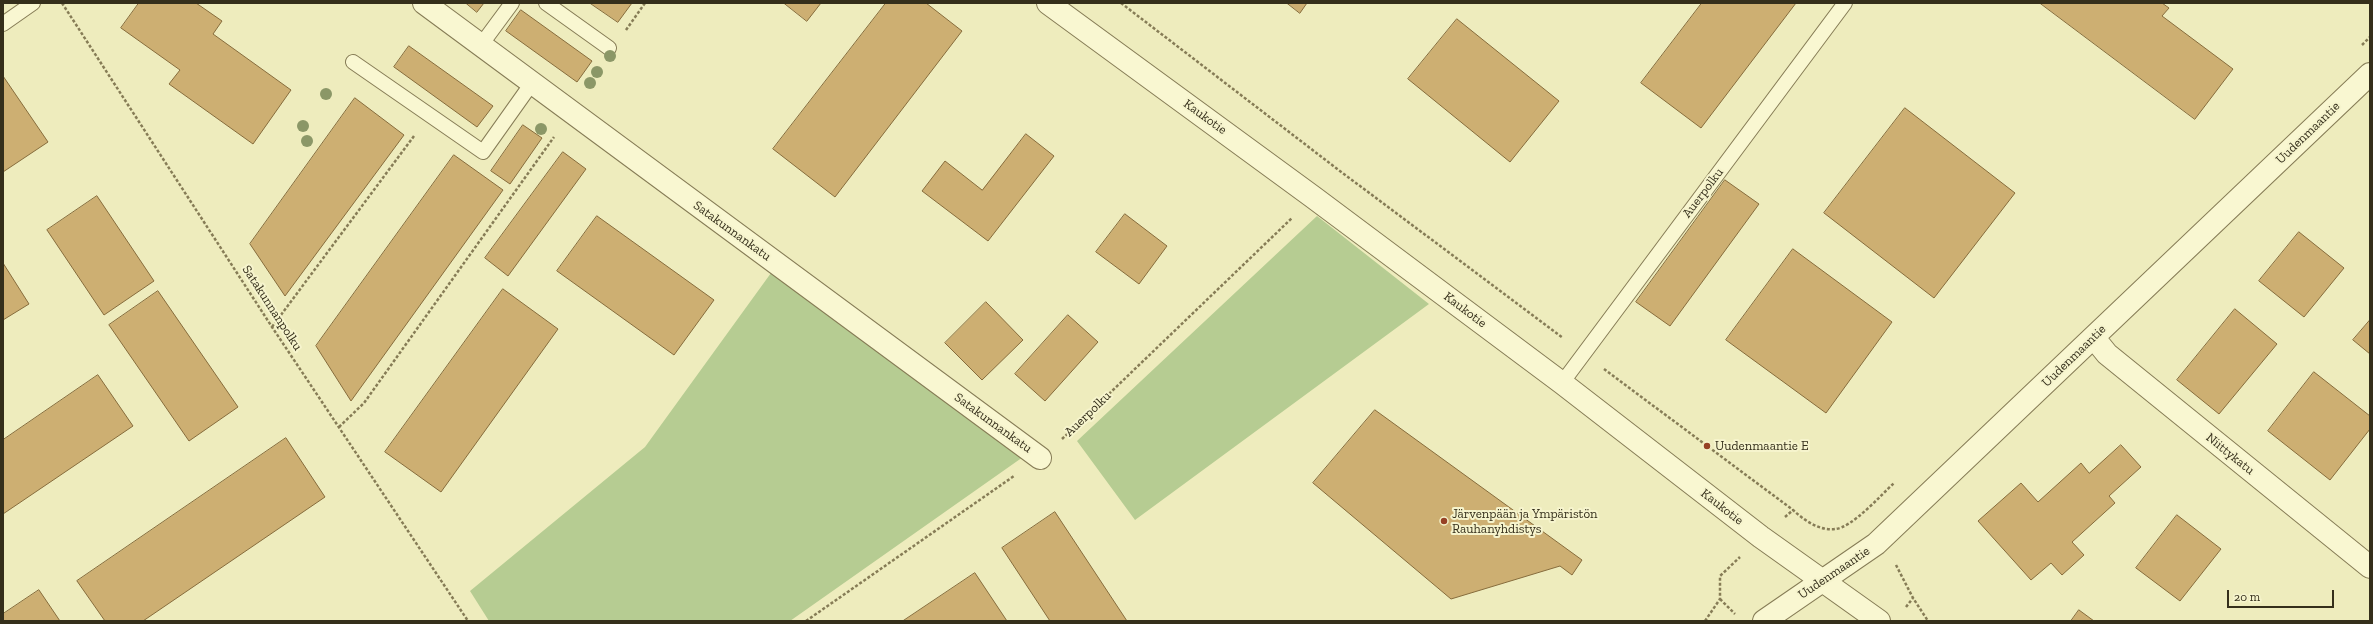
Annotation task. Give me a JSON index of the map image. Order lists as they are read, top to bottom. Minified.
{"streets":{"street":["Kaukotie","Uudenmaantie","Satakunnankatu","Niittykatu"],"lane":["Auerpolku"],"path":["Satakunnanpolku"]},"crossings":[["Kaukotie","Uudenmaantie"],["Kaukotie","Auerpolku"],["Uudenmaantie","Niittykatu"],["Auerpolku","Satakunnankatu"]],"places":["Uudenmaantie E","Järvenpään ja Ympäristön Rauhanyhdistys"],"scale_bar":"20 m"}
